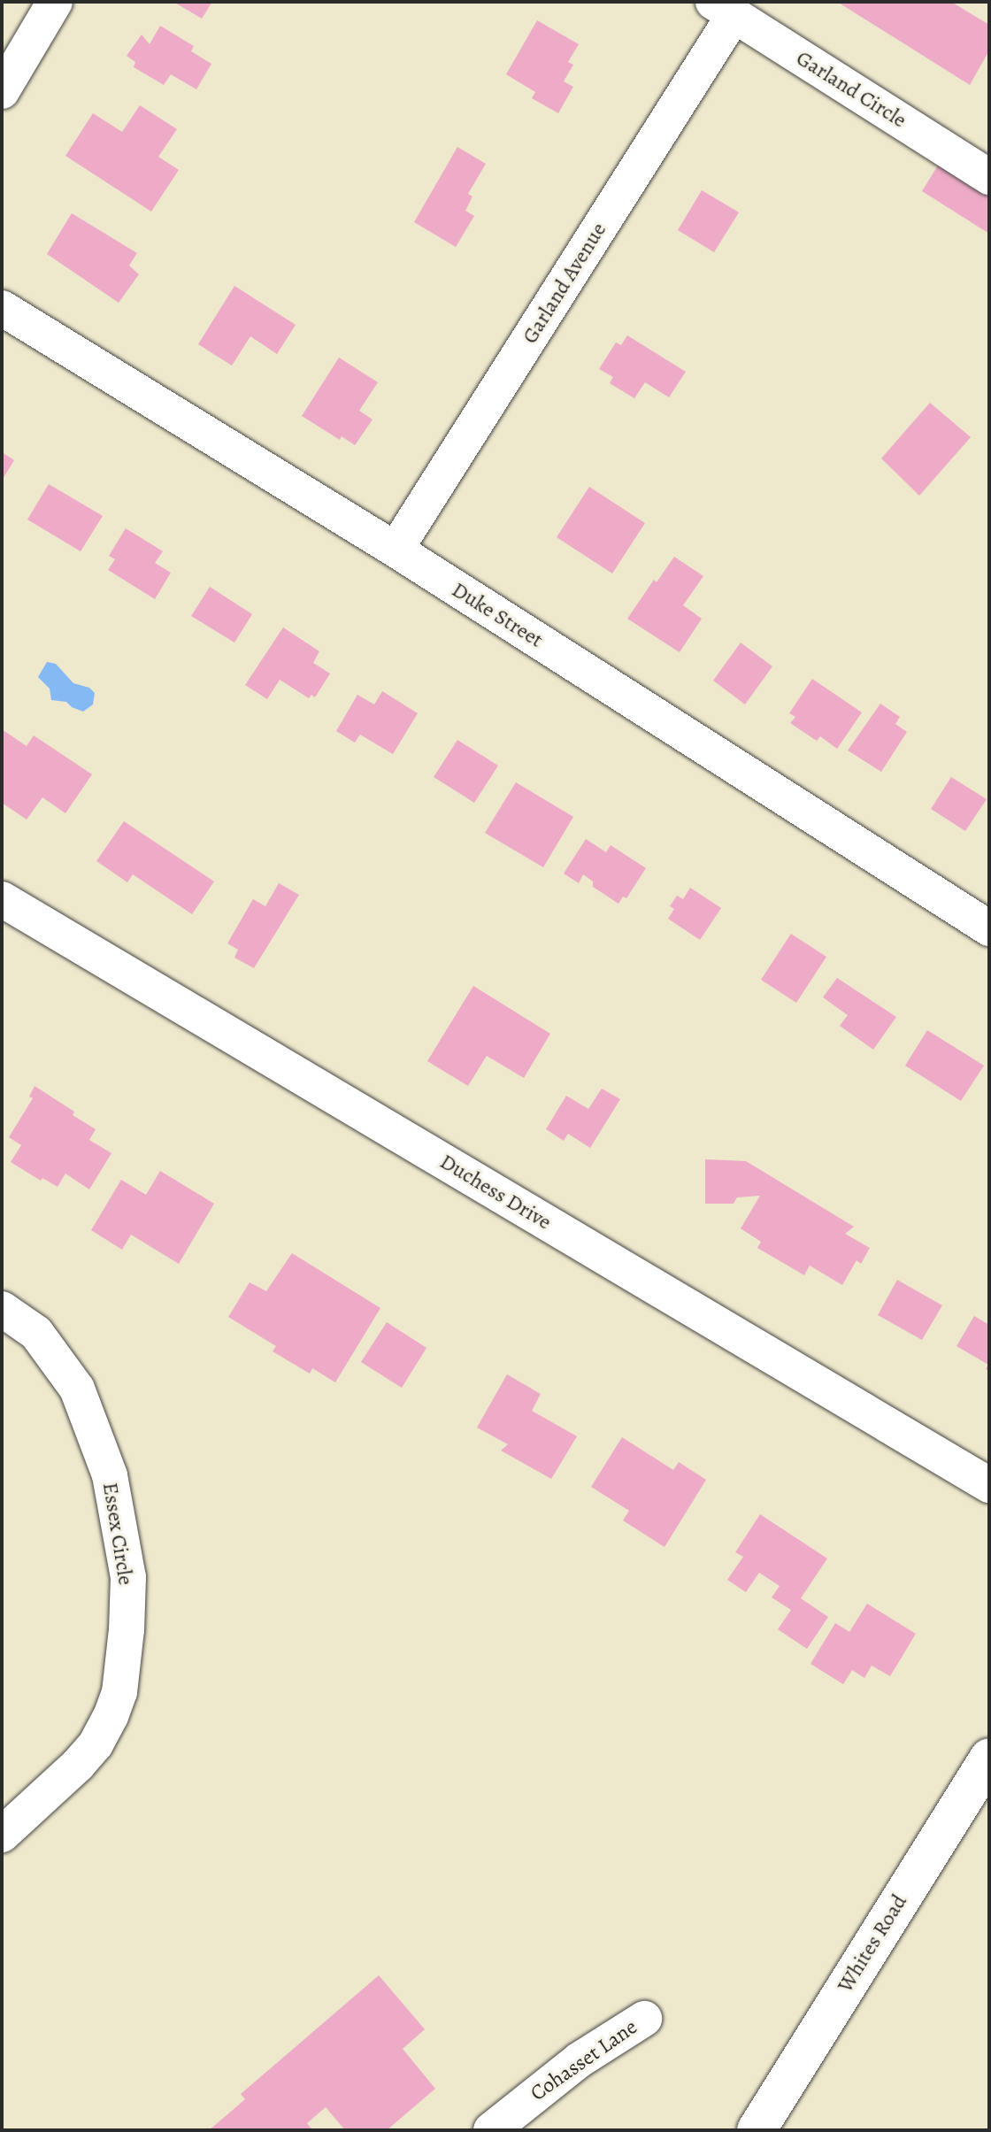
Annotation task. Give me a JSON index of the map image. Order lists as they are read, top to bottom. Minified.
{"streets":{"street":["Garland Circle","Garland Avenue","Duke Street","Duchess Drive","Essex Circle","Whites Road","Cohasset Lane"]},"crossings":[["Garland Circle","Garland Avenue"],["Garland Avenue","Duke Street"]]}
